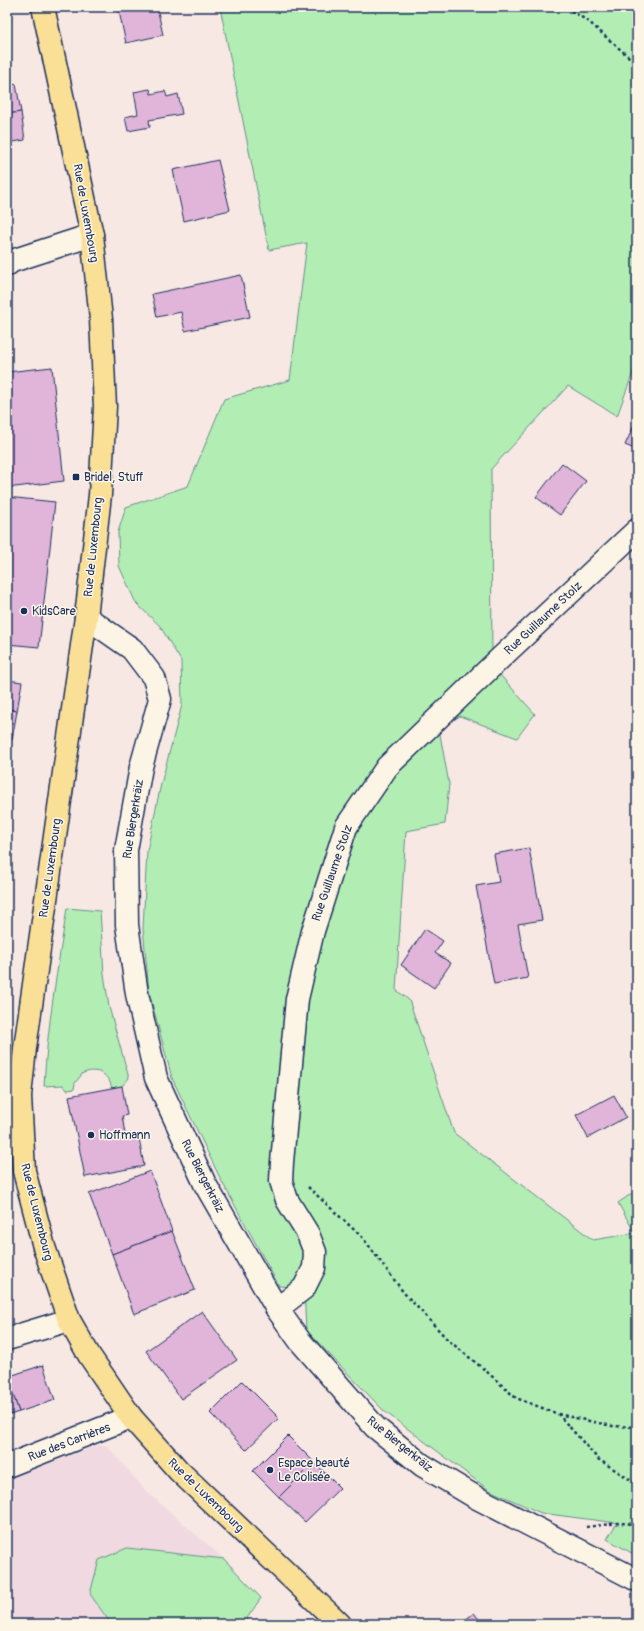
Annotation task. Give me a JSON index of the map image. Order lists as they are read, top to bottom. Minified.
{"streets":{"main road":["Rue de Luxembourg"],"street":["Rue Guillaume Stolz","Rue Biergerkräiz","Rue des Carrières"]},"crossings":[["Rue de Luxembourg","Rue Biergerkräiz"],["Rue de Luxembourg","Rue des Carrières"],["Rue Guillaume Stolz","Rue Biergerkräiz"]],"places":{"transit":["Bridel, Stuff"],"other":["KidsCare","Hoffmann","Espace beauté Le Colisée"]}}
